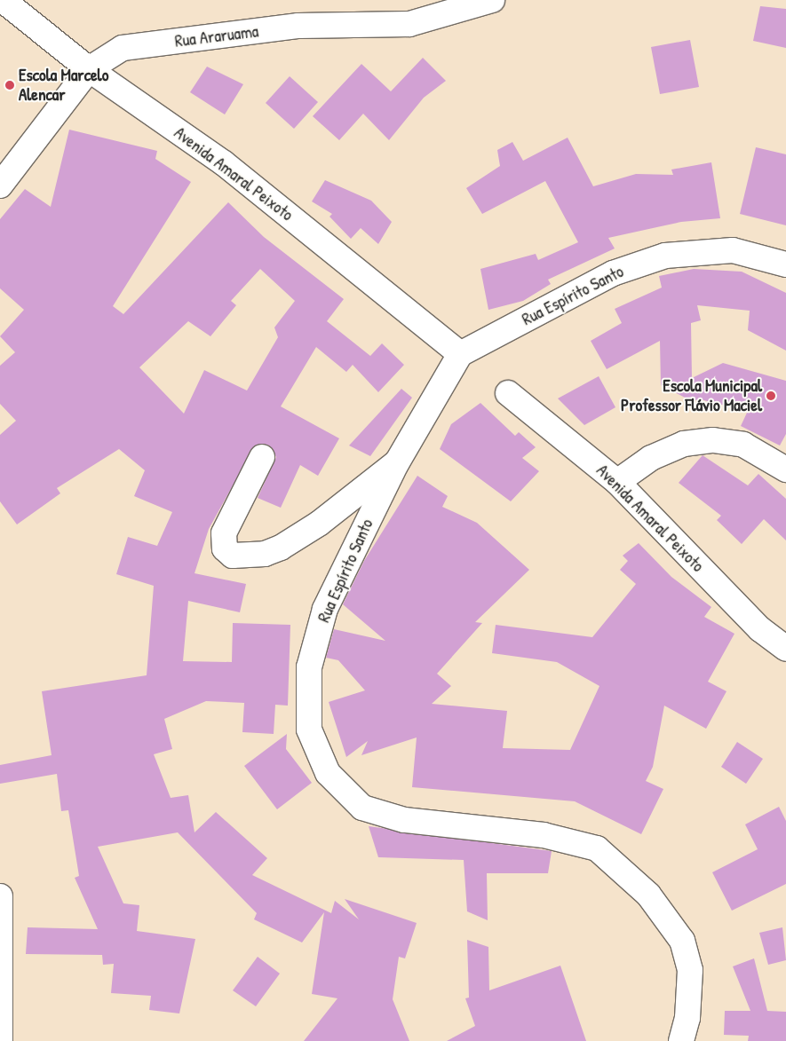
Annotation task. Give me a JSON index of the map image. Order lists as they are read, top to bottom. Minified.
{"streets":{"street":["Rua Araruama","Avenida Amaral Peixoto","Rua Espírito Santo"]},"crossings":[["Rua Araruama","Avenida Amaral Peixoto"],["Avenida Amaral Peixoto","Rua Espírito Santo"]],"places":["Escola Marcelo Alencar","Escola Municipal Professor Flávio Maciel"]}
